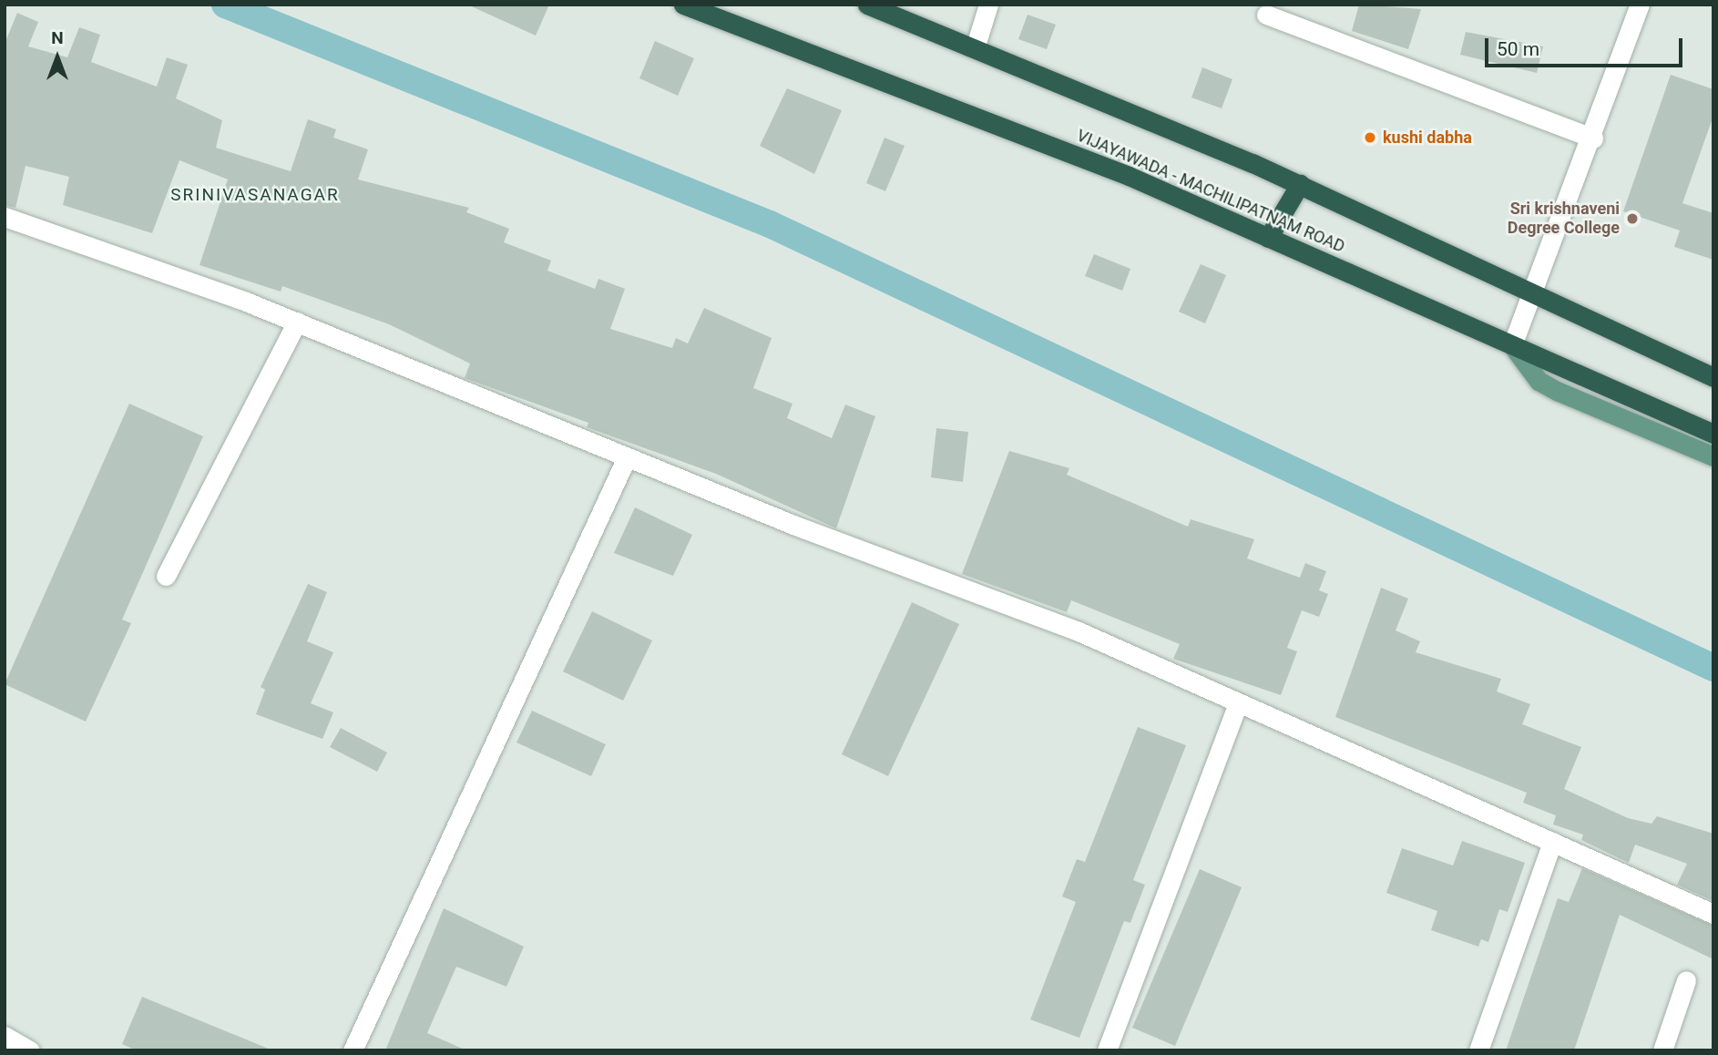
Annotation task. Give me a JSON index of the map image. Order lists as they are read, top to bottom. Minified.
{"streets":{"highway":["VIJAYAWADA - MACHILIPATNAM ROAD"]},"districts":["SRINIVASANAGAR"],"places":["kushi dabha","Sri krishnaveni Degree College"],"scale_bar":"50 m","north":"top"}
